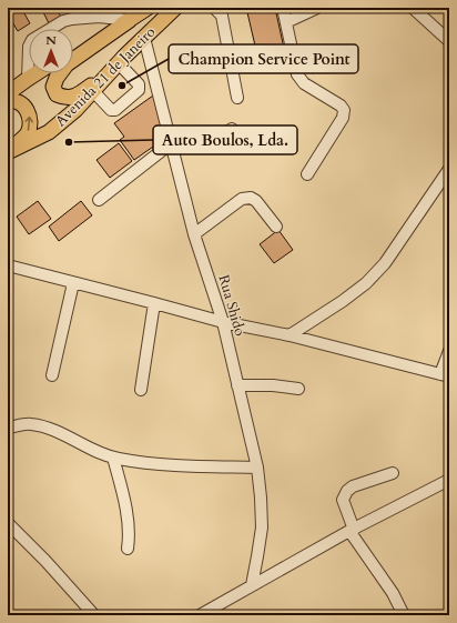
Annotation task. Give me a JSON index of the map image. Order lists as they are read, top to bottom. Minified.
{"streets":{"main road":["Avenida 21 de Janeiro"],"street":["Rua Shido"]},"crossings":[["Avenida 21 de Janeiro","Rua Shido"]],"places":["Champion Service Point","Auto Boulos, Lda."],"north":"top"}
